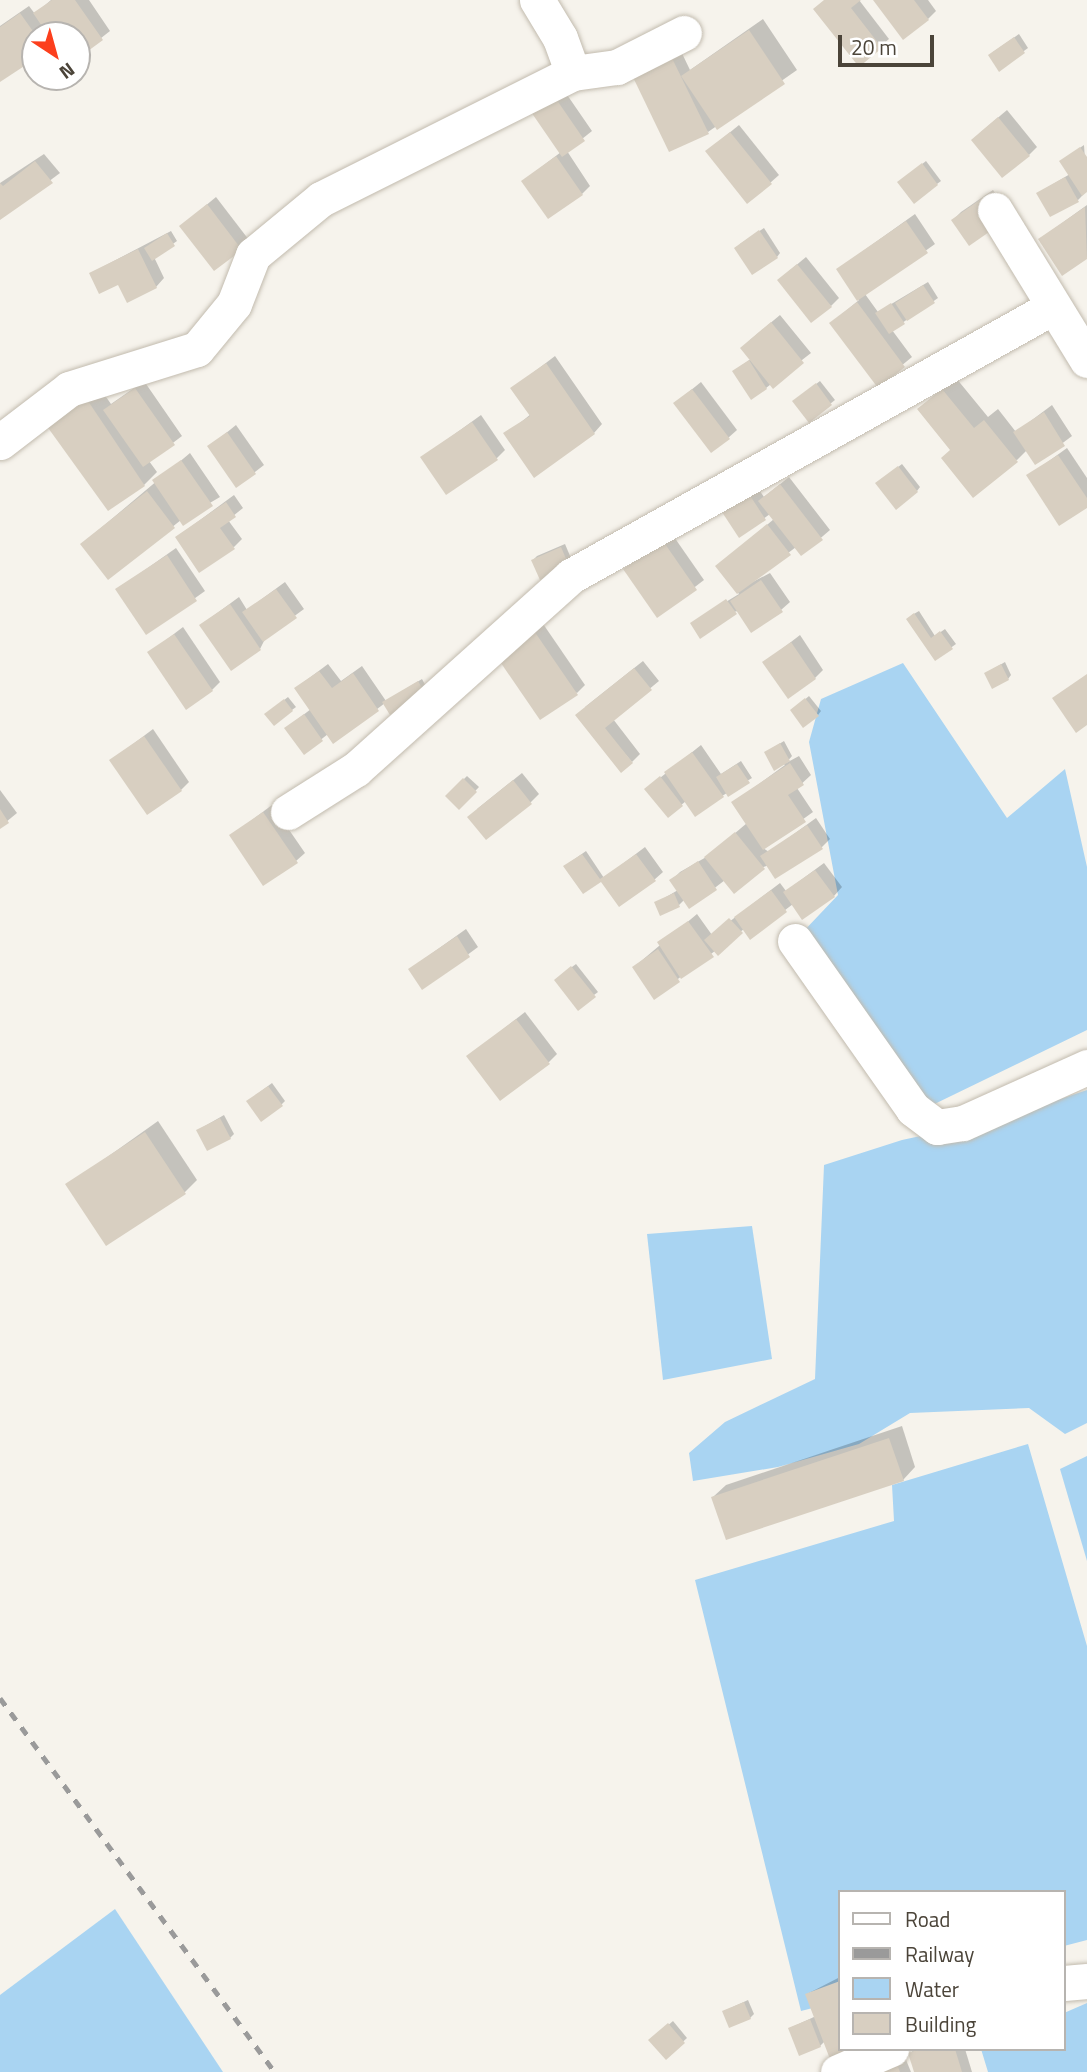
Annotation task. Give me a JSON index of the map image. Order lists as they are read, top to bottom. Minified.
{"legend":["Road","Railway","Water","Building"],"scale_bar":"20 m","north":"bottom right"}
